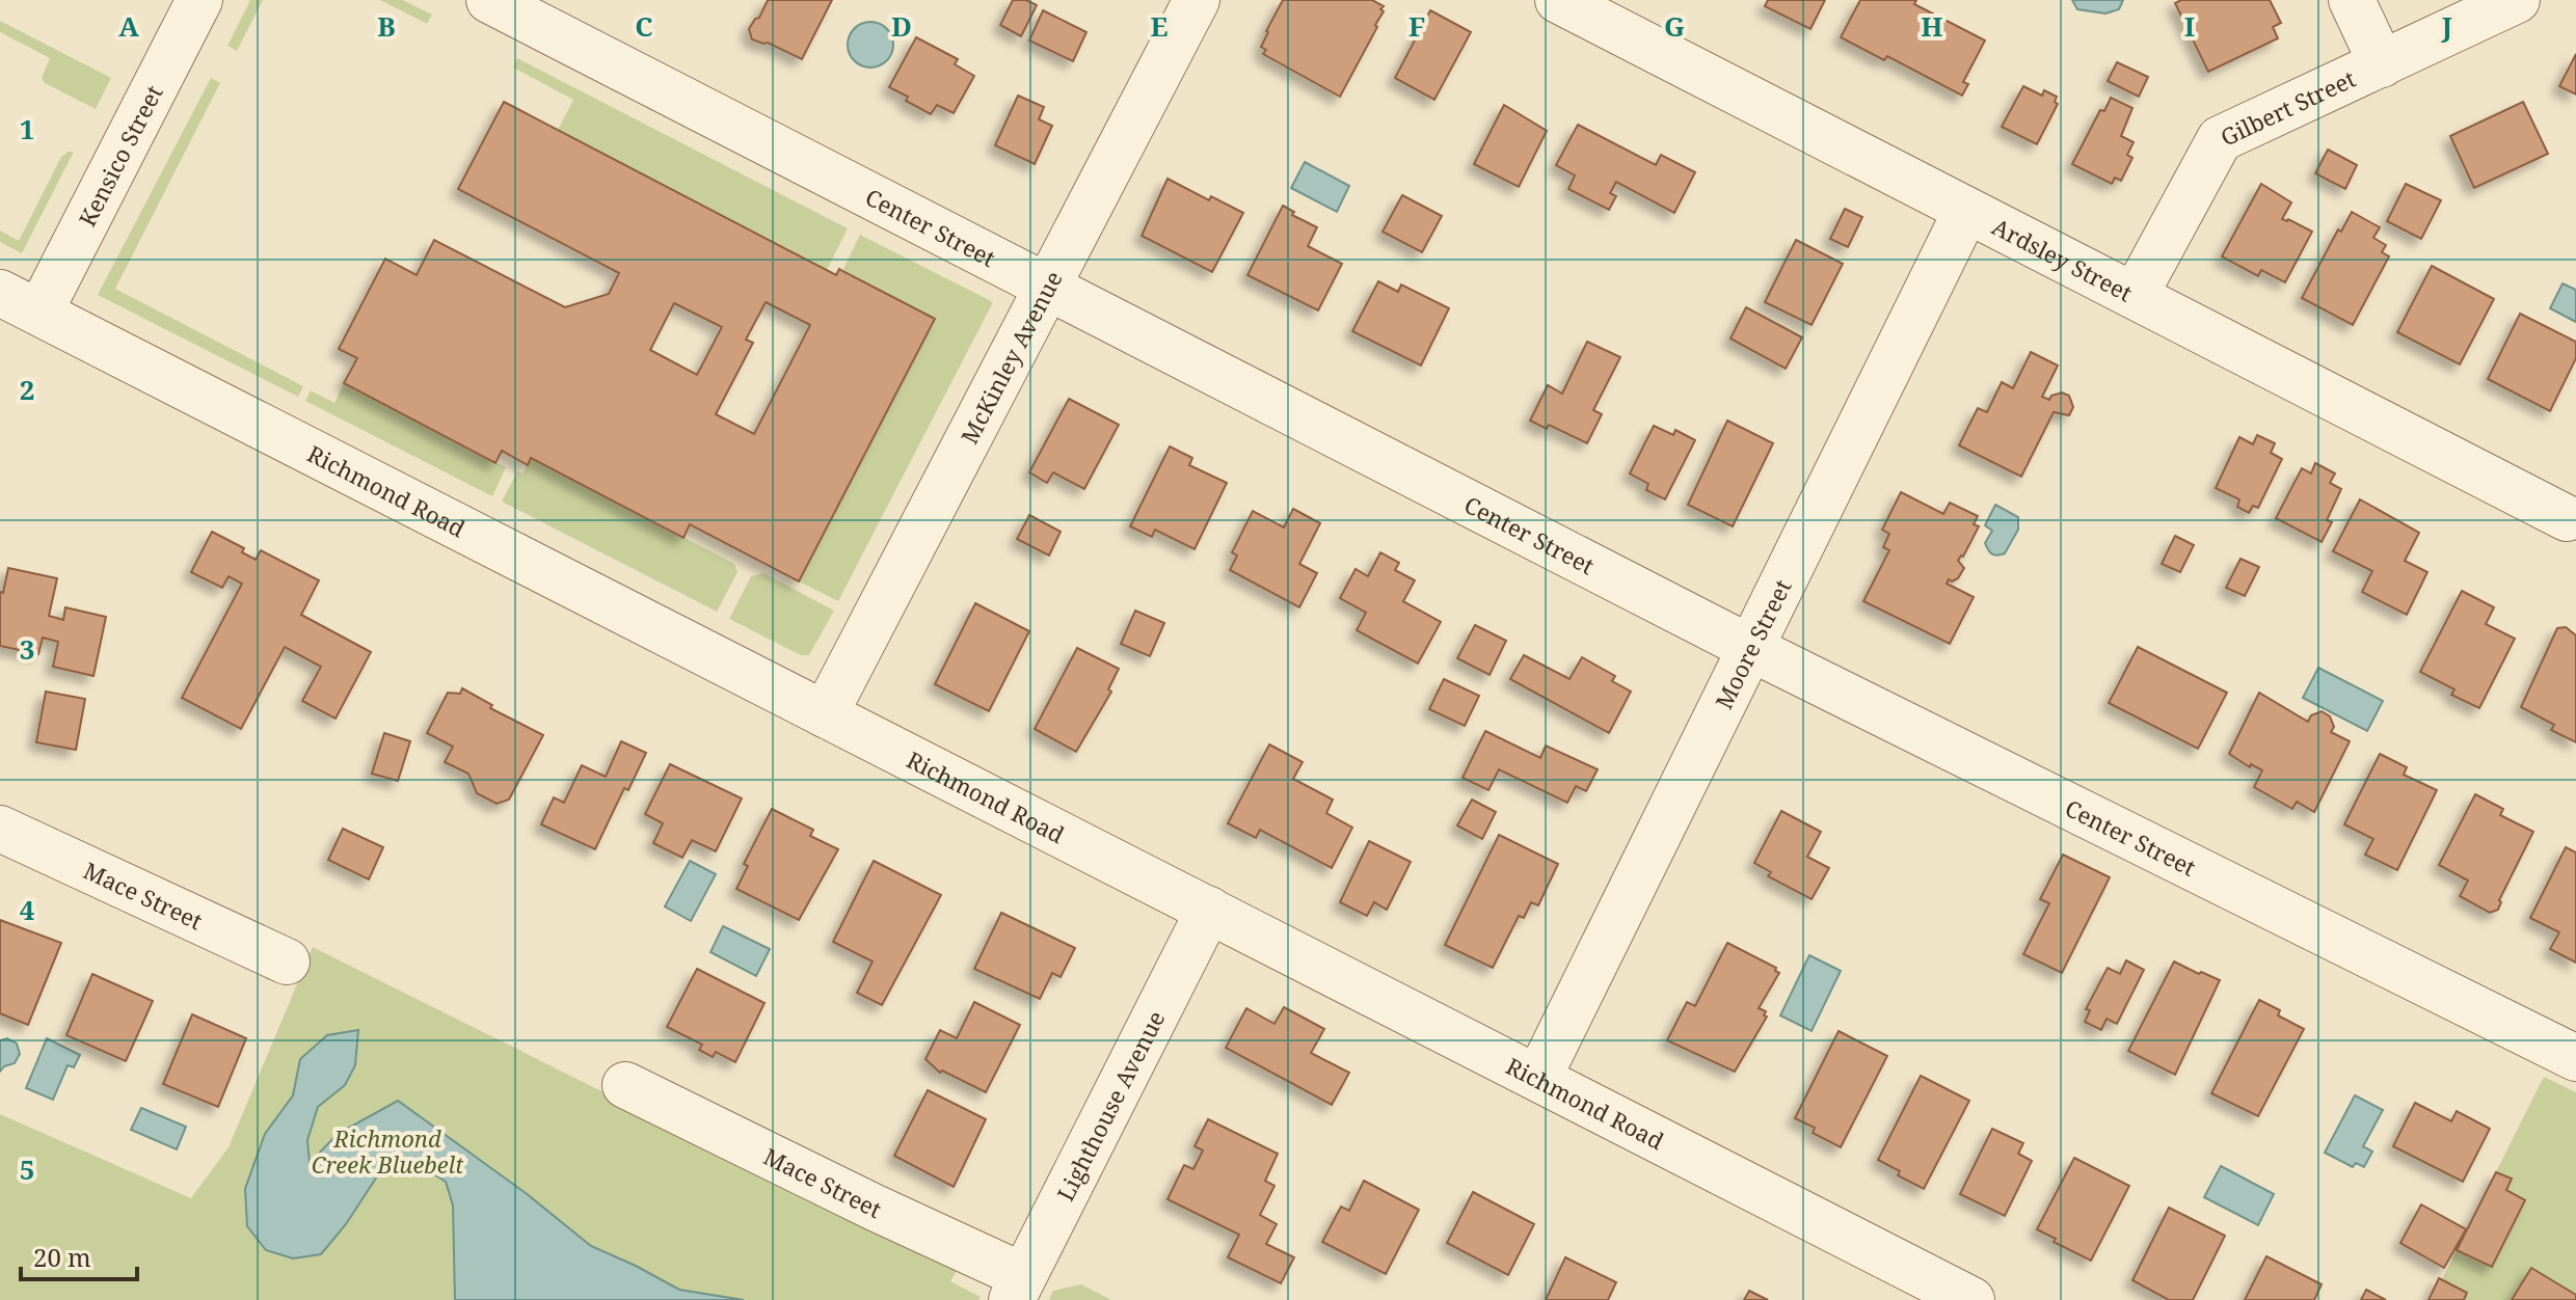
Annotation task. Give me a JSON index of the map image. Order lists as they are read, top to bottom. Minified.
{"streets":{"street":["Gilbert Street","Kensico Street","Center Street","Ardsley Street","McKinley Avenue","Richmond Road","Moore Street","Mace Street","Lighthouse Avenue"]},"crossings":[["Gilbert Street","Ardsley Street"],["Kensico Street","Richmond Road"],["Center Street","McKinley Avenue"],["Center Street","Moore Street"],["Ardsley Street","Moore Street"],["McKinley Avenue","Richmond Road"],["Richmond Road","Moore Street"],["Richmond Road","Lighthouse Avenue"],["Mace Street","Lighthouse Avenue"]],"parks":["Richmond Creek Bluebelt"],"scale_bar":"20 m","grid":{"columns":["A","B","C","D","E","F","G","H","I","J"],"rows":["1","2","3","4","5"]}}
